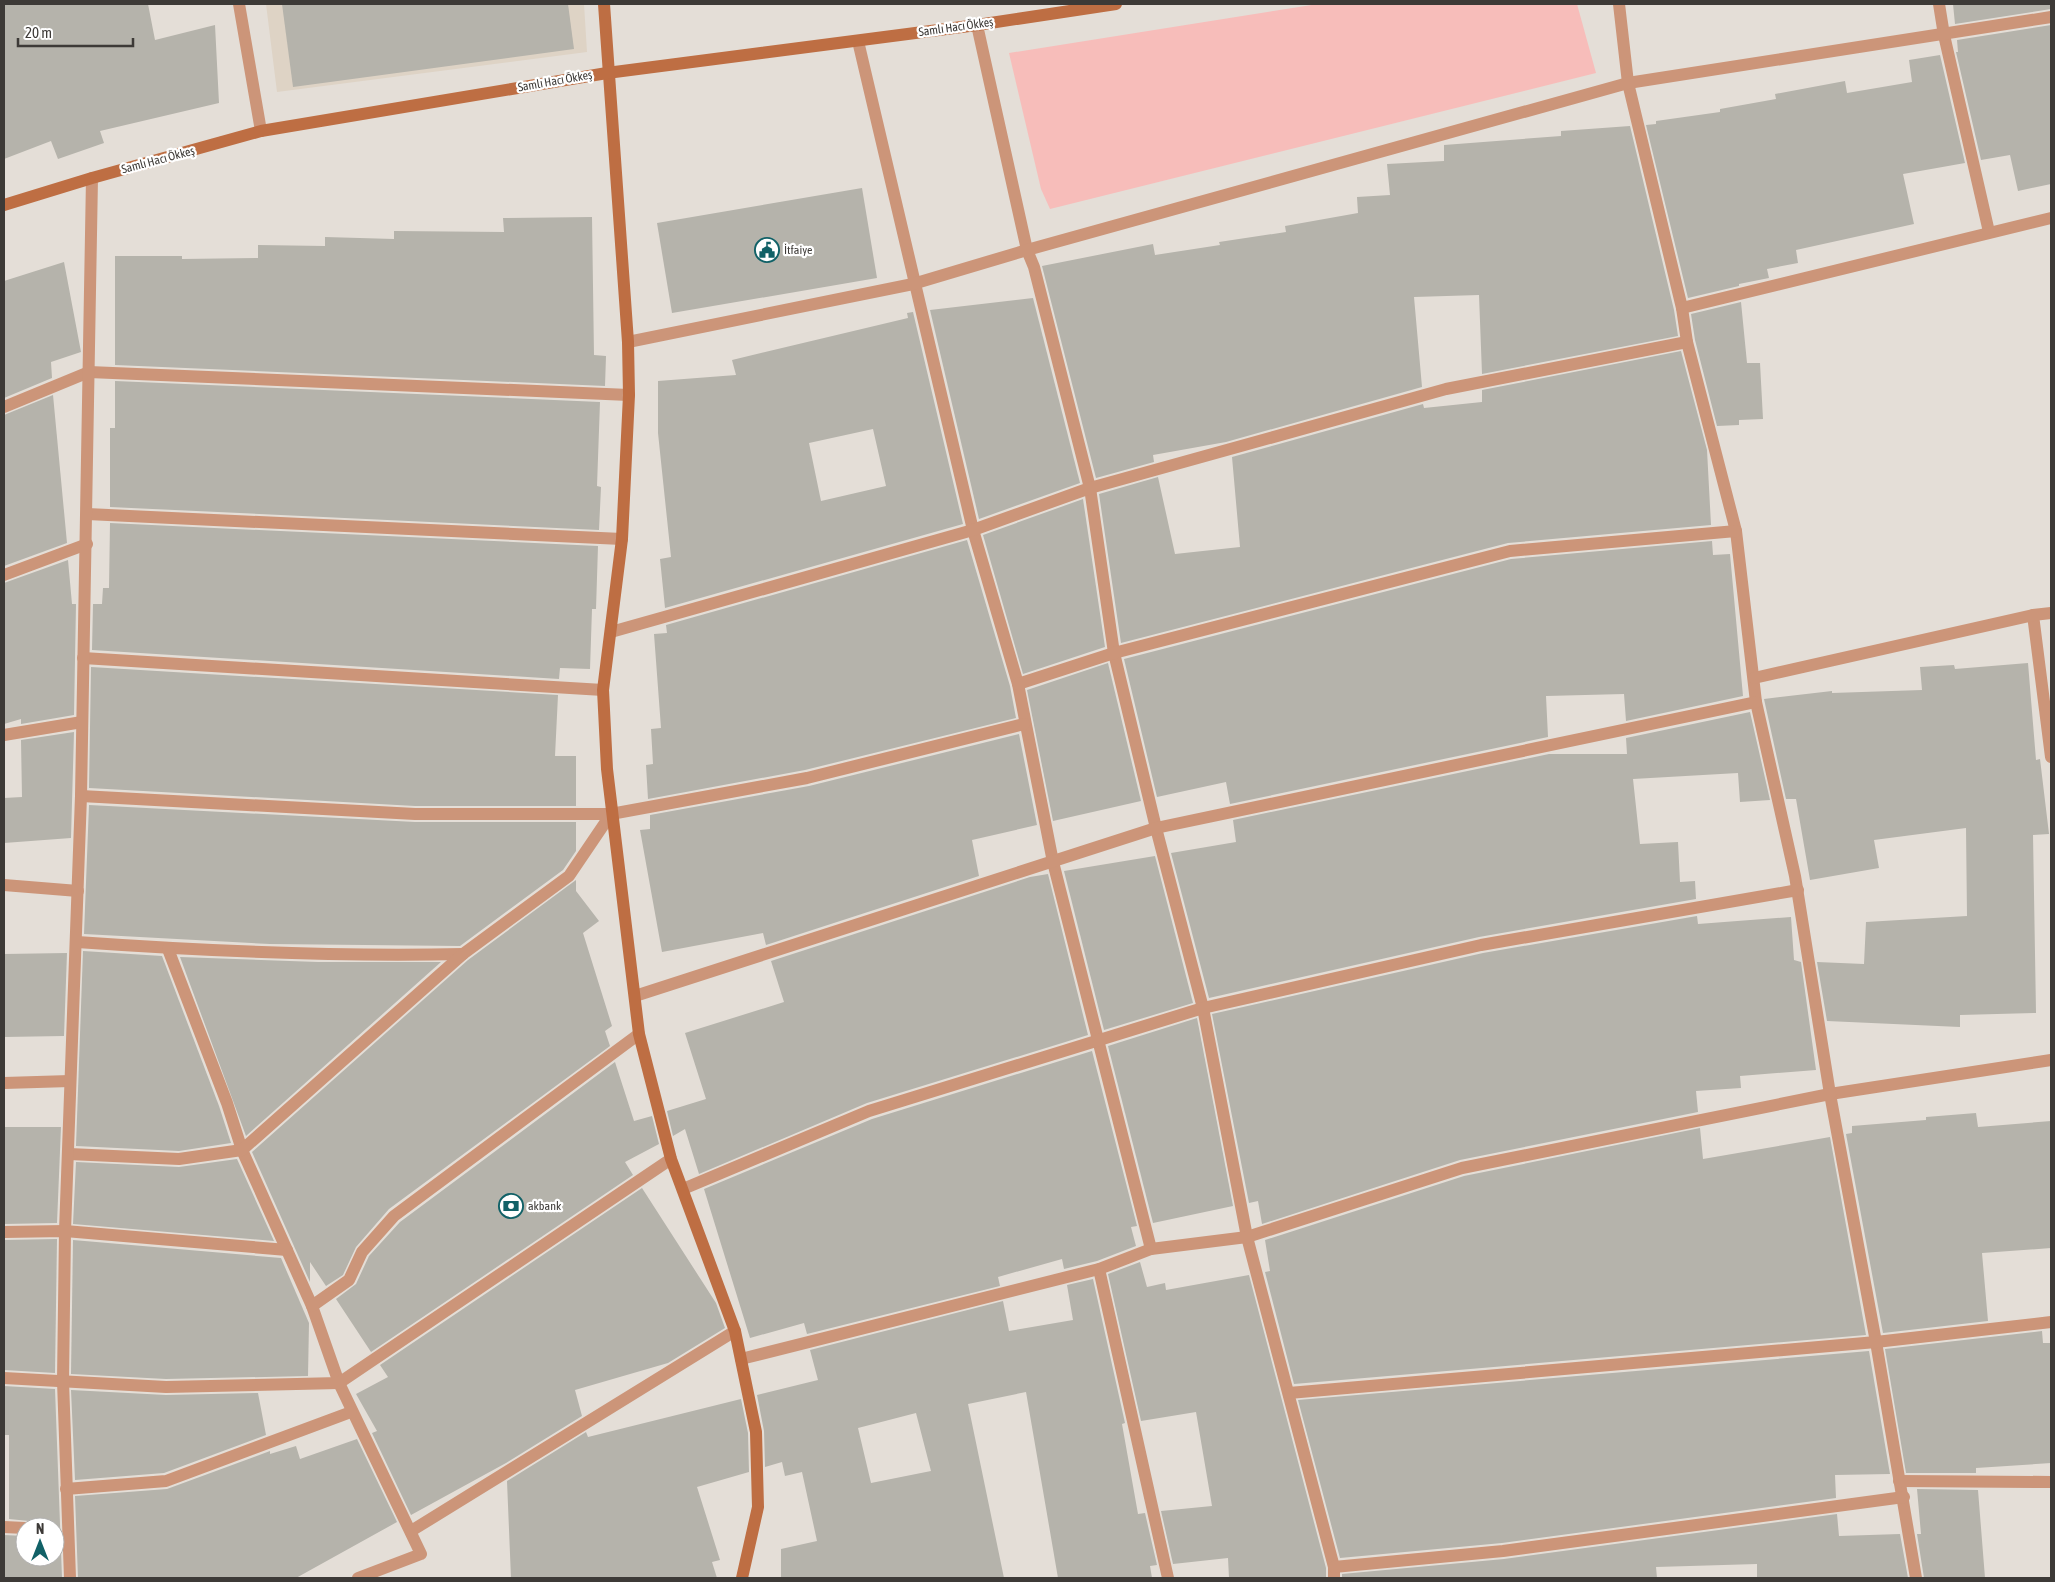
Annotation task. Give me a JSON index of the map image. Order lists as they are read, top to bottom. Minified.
{"streets":{"street":["Samlı Hacı Ökkeş"]},"places":{"public building":["İtfaiye"],"bank":["akbank"]},"scale_bar":"20 m","north":"top"}
